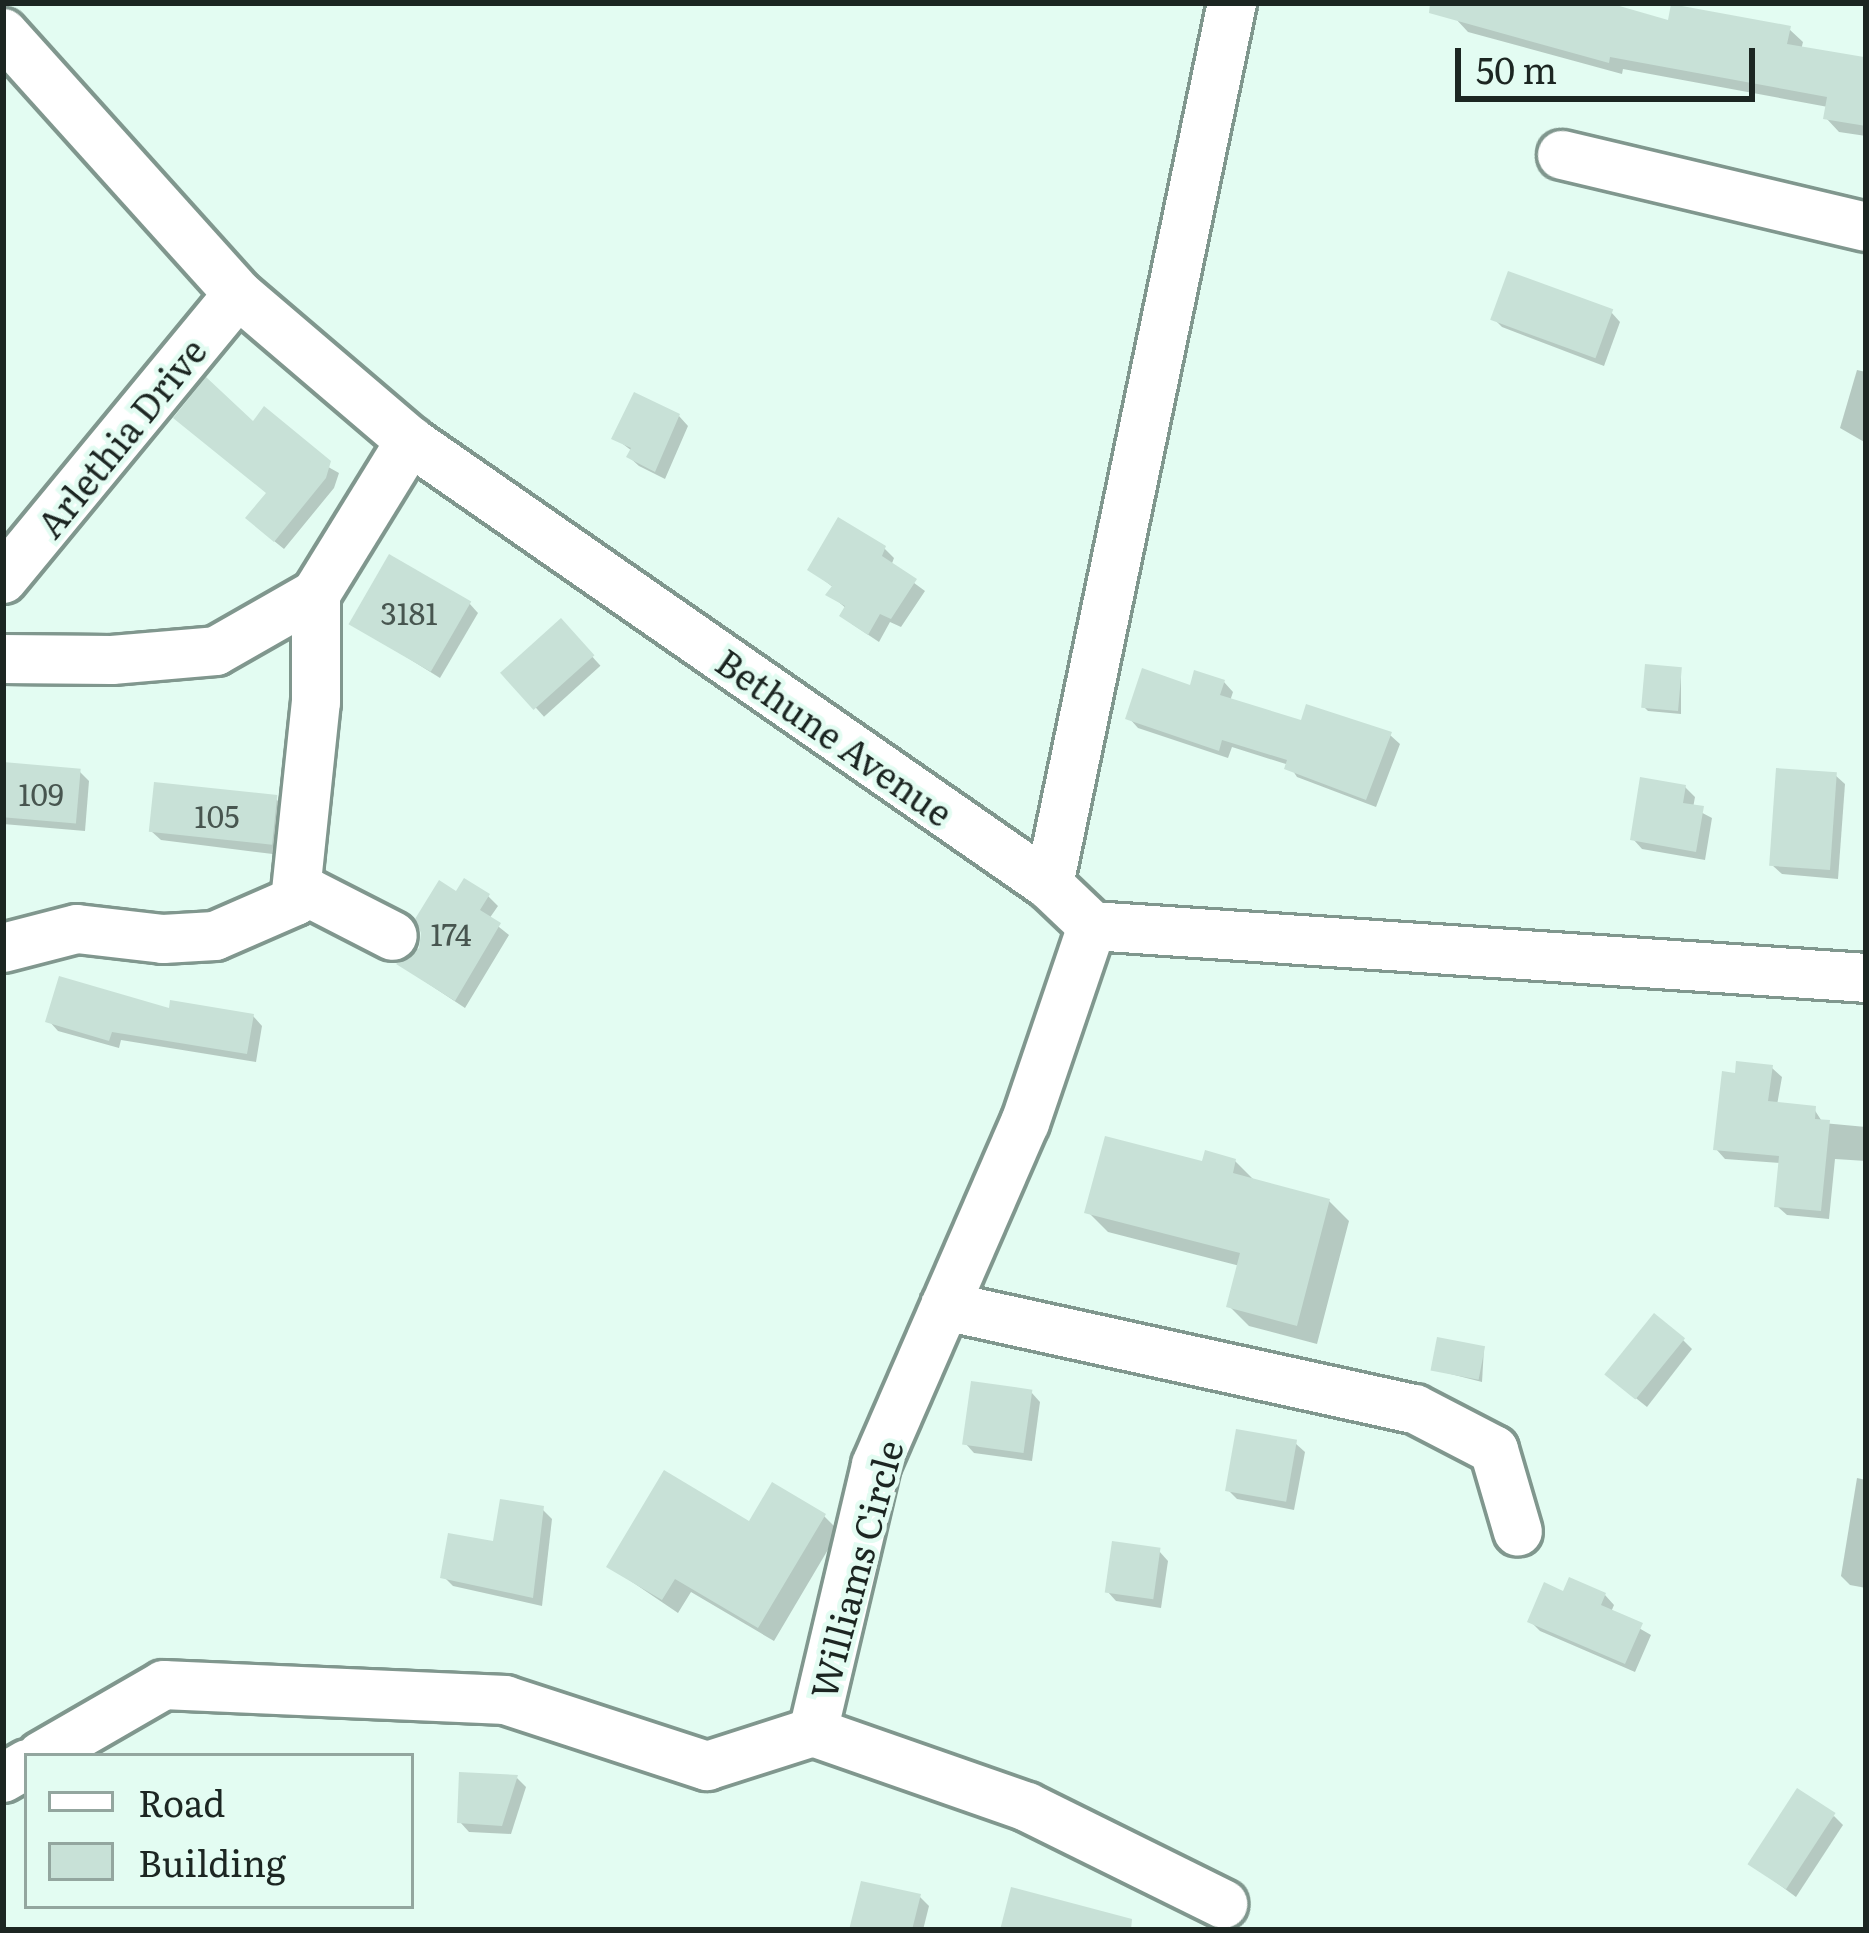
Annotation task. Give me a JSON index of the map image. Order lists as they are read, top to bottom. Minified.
{"streets":{"street":["Arlethia Drive","Bethune Avenue","Williams Circle"]},"crossings":[["Arlethia Drive","Bethune Avenue"],["Bethune Avenue","Williams Circle"]],"house_numbers":["3181","109","105","174"],"legend":["Road","Building"],"scale_bar":"50 m"}
